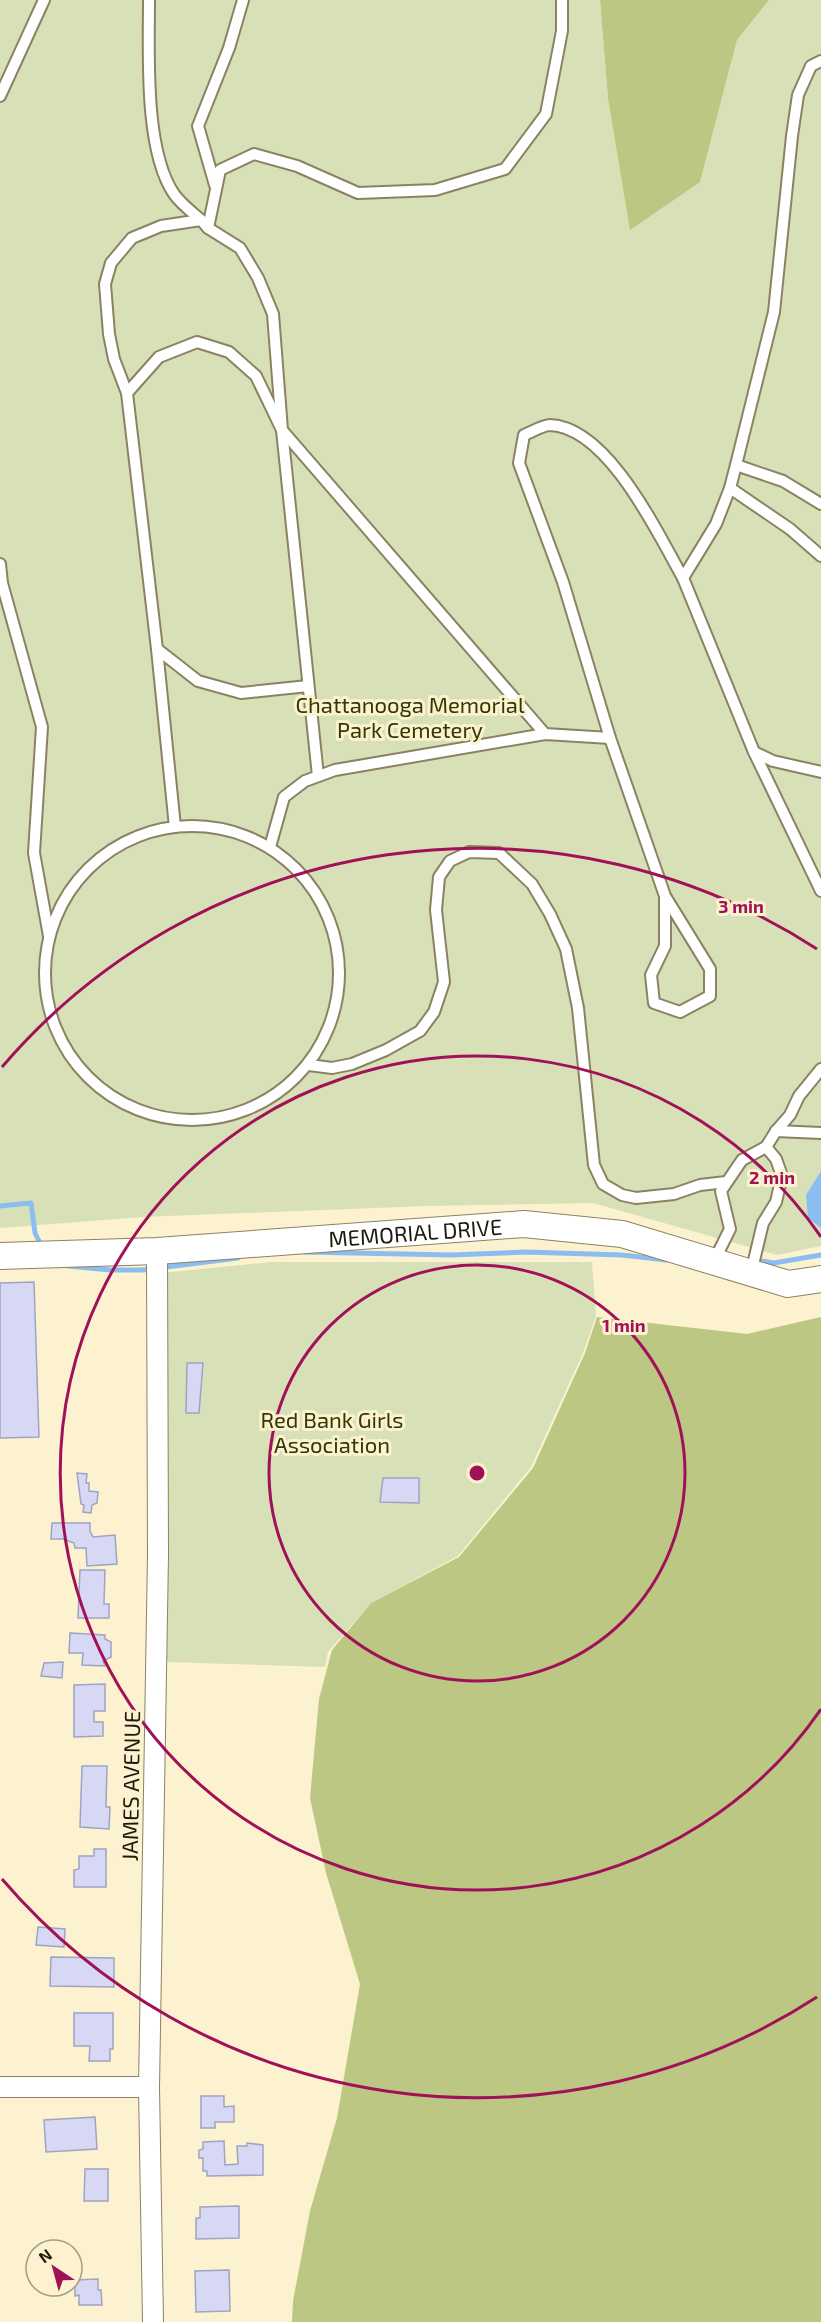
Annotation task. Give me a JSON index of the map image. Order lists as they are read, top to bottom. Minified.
{"streets":{"street":["MEMORIAL DRIVE","JAMES AVENUE"]},"crossings":[["MEMORIAL DRIVE","JAMES AVENUE"]],"parks":["Chattanooga Memorial Park Cemetery","Red Bank Girls Association"],"north":"top left","rings":["3 min","2 min","1 min"]}
